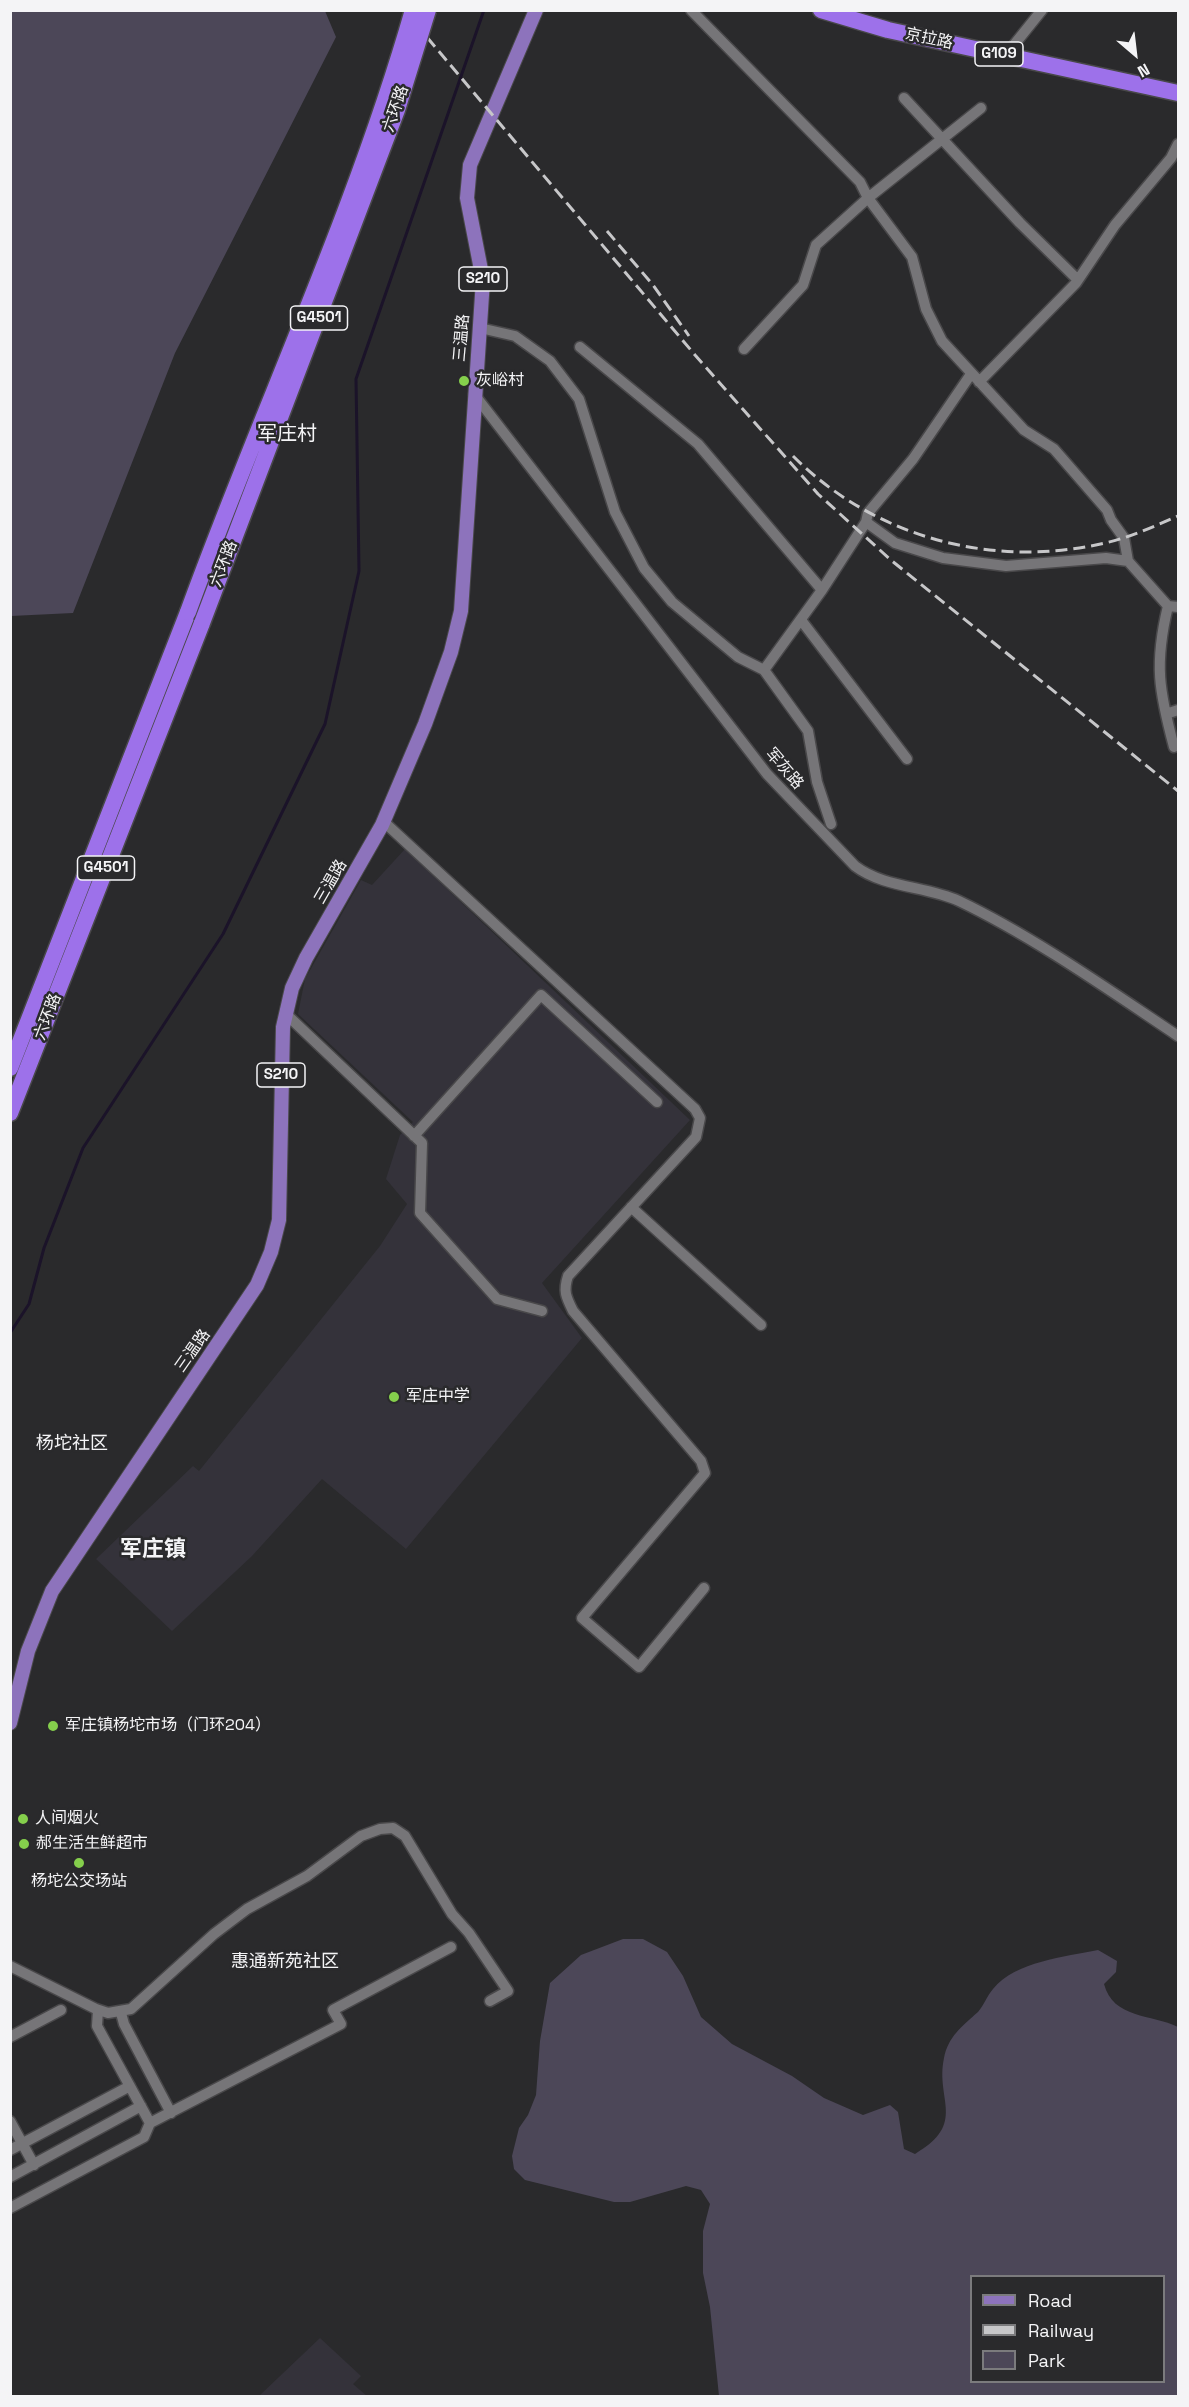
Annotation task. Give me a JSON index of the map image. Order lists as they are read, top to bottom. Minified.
{"streets":{"highway":["京拉路","G109","六环路","G4501"],"main road":["S210","三温路"],"street":["军灰路"]},"crossings":[["三温路","军灰路"]],"districts":["军庄村","杨坨社区","军庄镇","惠通新苑社区"],"places":["灰峪村","军庄中学","军庄镇杨坨市场（门环204）","人间烟火","郝生活生鲜超市","杨坨公交场站"],"legend":["Road","Railway","Park"],"north":"bottom right"}
